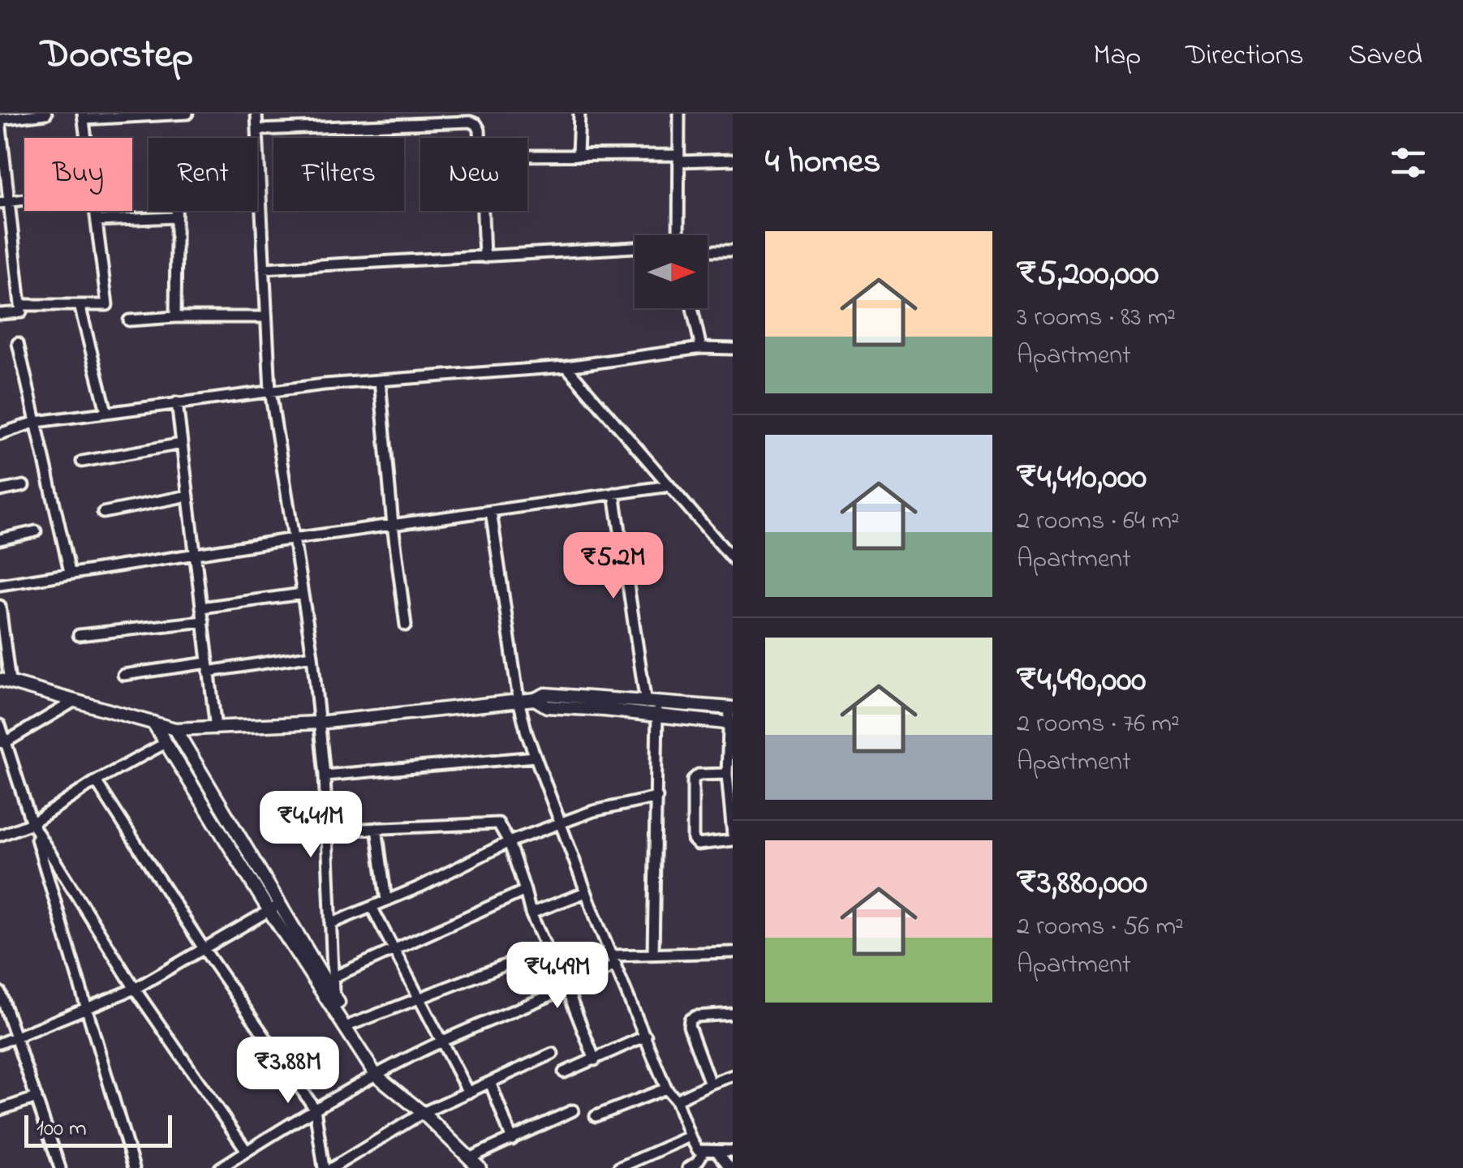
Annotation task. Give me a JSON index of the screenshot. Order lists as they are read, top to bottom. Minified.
{"scale_bar":"100 m","north":"right","page":{"header":"Doorstep","nav":["Map","Directions","Saved"],"heading":"4 homes","chip":["Buy","Rent","Filters","New"],"list":[{"name":"₹5,200,000","note":"3 rooms · 83 m² · Apartment"},{"name":"₹4,410,000","note":"2 rooms · 64 m² · Apartment"},{"name":"₹4,490,000","note":"2 rooms · 76 m² · Apartment"},{"name":"₹3,880,000","note":"2 rooms · 56 m² · Apartment"}],"price":["₹5.2M","₹4.41M","₹4.49M","₹3.88M"],"scale":"100 m"}}
